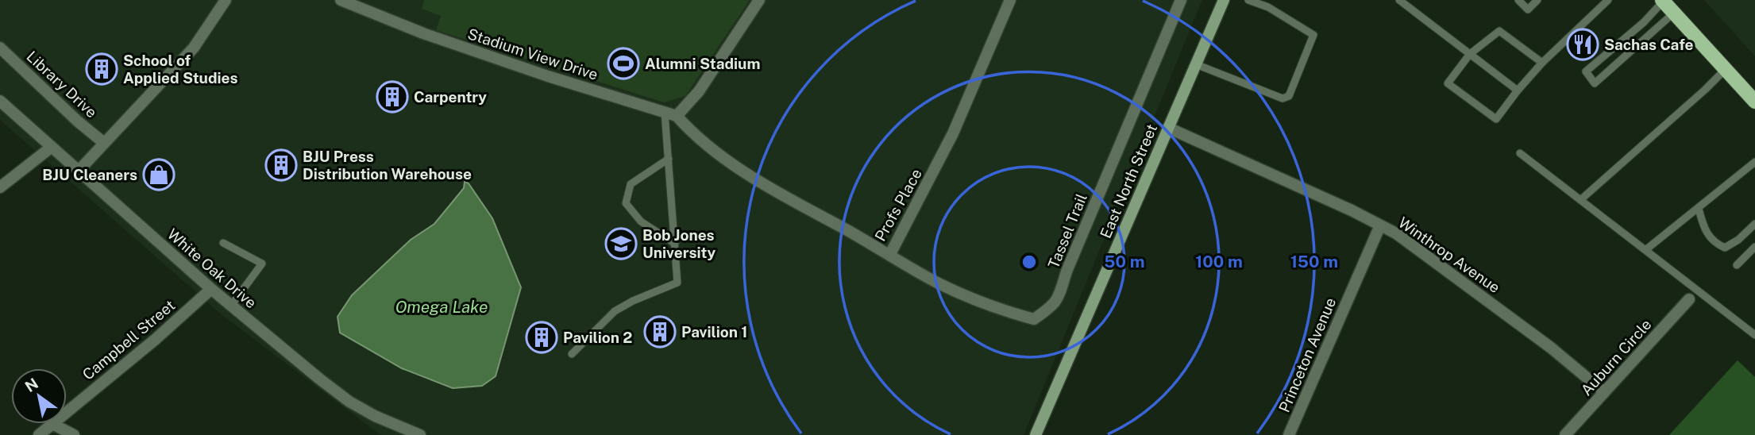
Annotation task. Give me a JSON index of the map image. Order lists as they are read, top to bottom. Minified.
{"streets":{"main road":["East North Street"],"street":["Stadium View Drive","Library Drive","Profs Place","Tassel Trail","Winthrop Avenue","White Oak Drive","Campbell Street","Princeton Avenue","Auburn Circle"]},"crossings":[["Stadium View Drive","Profs Place"],["East North Street","Winthrop Avenue"],["Profs Place","Tassel Trail"],["Winthrop Avenue","Princeton Avenue"],["Winthrop Avenue","Auburn Circle"],["White Oak Drive","Campbell Street"]],"water":["Omega Lake"],"places":{"restaurant":["Sachas Cafe"],"sports":["Alumni Stadium"],"building":["School of Applied Studies","Carpentry","BJU Press Distribution Warehouse","Pavilion 1","Pavilion 2"],"shop":["BJU Cleaners"],"school or university":["Bob Jones University"]},"north":"top left","rings":["50 m","100 m","150 m"]}
